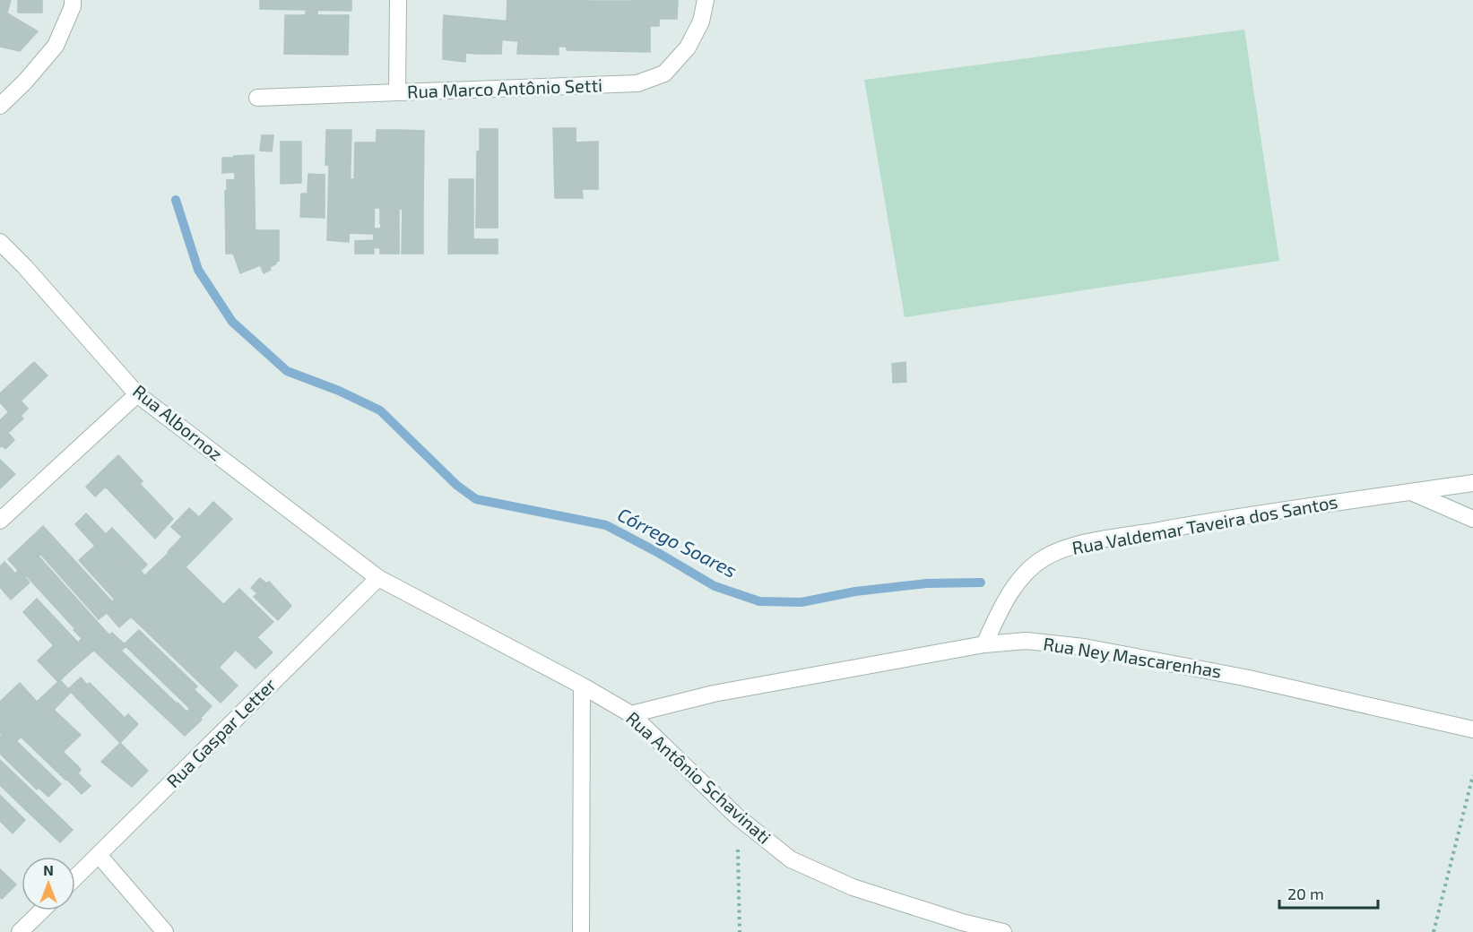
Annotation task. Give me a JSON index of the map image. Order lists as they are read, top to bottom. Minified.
{"streets":{"street":["Rua Marco Antônio Setti","Rua Albornoz","Rua Valdemar Taveira dos Santos","Rua Ney Mascarenhas","Rua Gaspar Letter","Rua Antônio Schavinati"]},"crossings":[["Rua Albornoz","Rua Gaspar Letter"],["Rua Albornoz","Rua Antônio Schavinati"],["Rua Valdemar Taveira dos Santos","Rua Ney Mascarenhas"],["Rua Ney Mascarenhas","Rua Antônio Schavinati"],["Rua Gaspar Letter","Rua Antônio Schavinati"]],"water":["Córrego Soares"],"scale_bar":"20 m","north":"top"}
